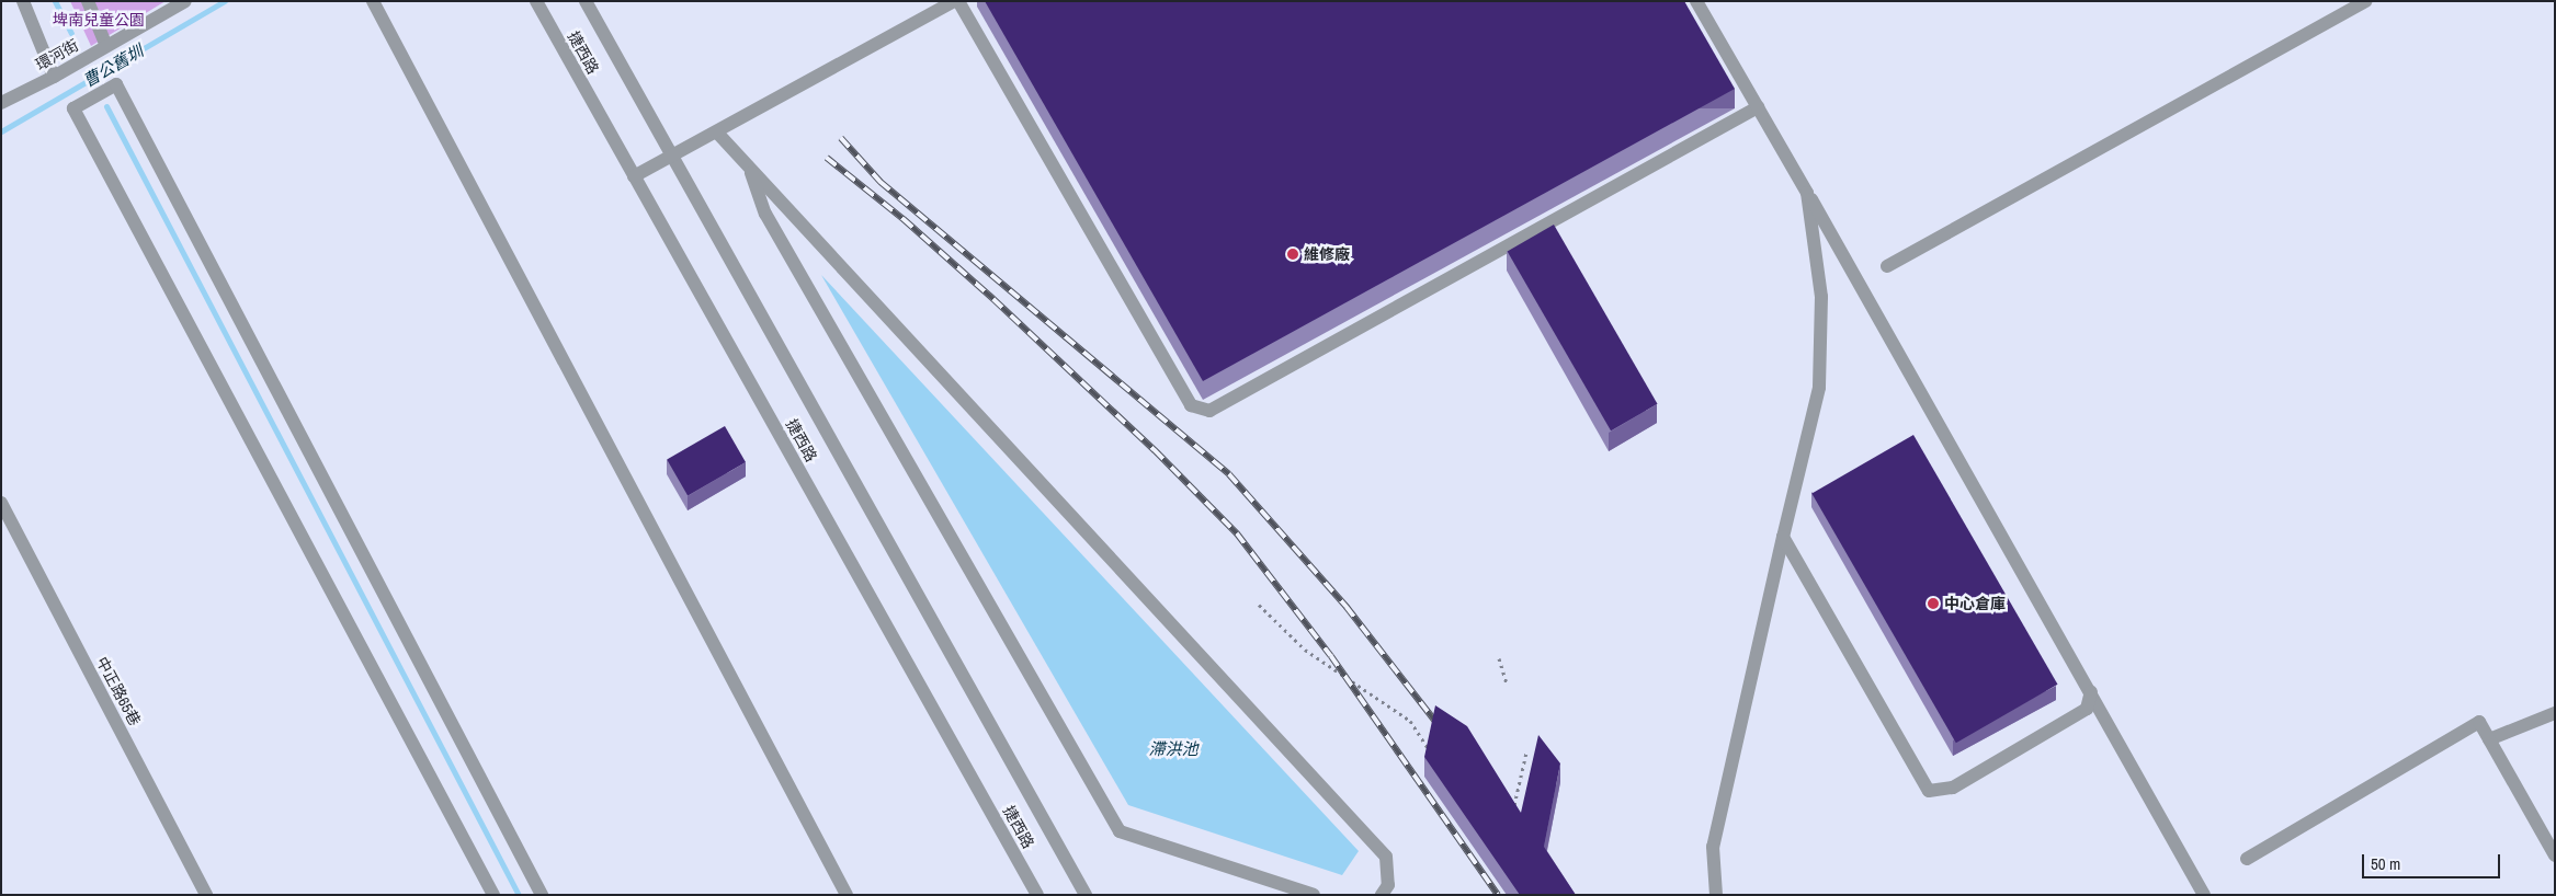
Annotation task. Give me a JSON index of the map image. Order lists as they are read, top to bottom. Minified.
{"streets":{"street":["捷西路","環河街","中正路65巷"]},"water":["曹公舊圳","滯洪池"],"parks":["埤南兒童公園"],"places":["維修廠","中心倉庫"],"scale_bar":"50 m"}
